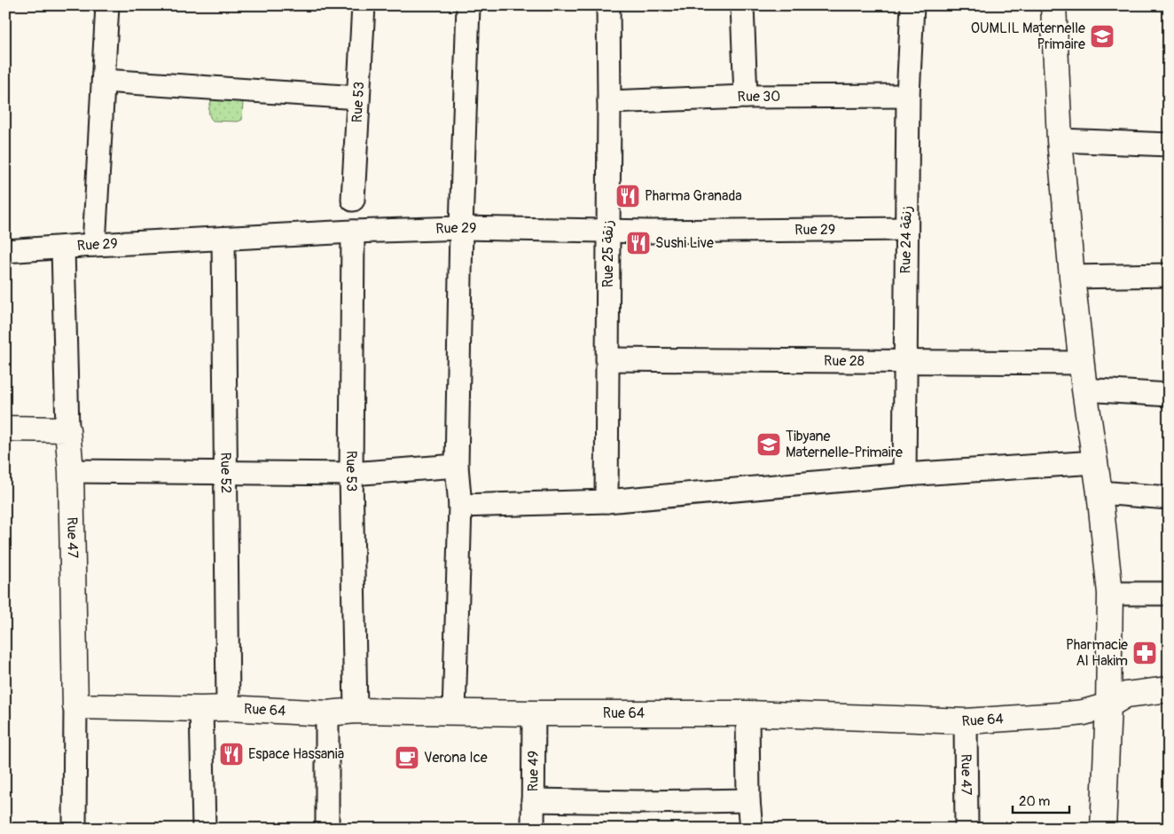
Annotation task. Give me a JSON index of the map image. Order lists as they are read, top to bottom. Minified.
{"streets":{"street":["Rue 30","Rue 53","Rue 29","Rue 24 زنقة","Rue 25 زنقة","Rue 28","Rue 52","Rue 47","Rue 64","Rue 49"]},"crossings":[["Rue 30","Rue 24 زنقة"],["Rue 30","Rue 25 زنقة"],["Rue 53","Rue 29"],["Rue 53","Rue 64"],["Rue 29","Rue 24 زنقة"],["Rue 29","Rue 25 زنقة"],["Rue 29","Rue 52"],["Rue 29","Rue 47"],["Rue 24 زنقة","Rue 28"],["Rue 25 زنقة","Rue 28"],["Rue 52","Rue 64"],["Rue 47","Rue 64"],["Rue 64","Rue 49"]],"places":{"school or university":["OUMLIL Maternelle Primaire","Tibyane Maternelle-Primaire"],"restaurant":["Pharma Granada","Sushi Live","Espace Hassania"],"pharmacy":["Pharmacie Al Hakim"],"cafe":["Verona Ice"]},"scale_bar":"20 m"}
